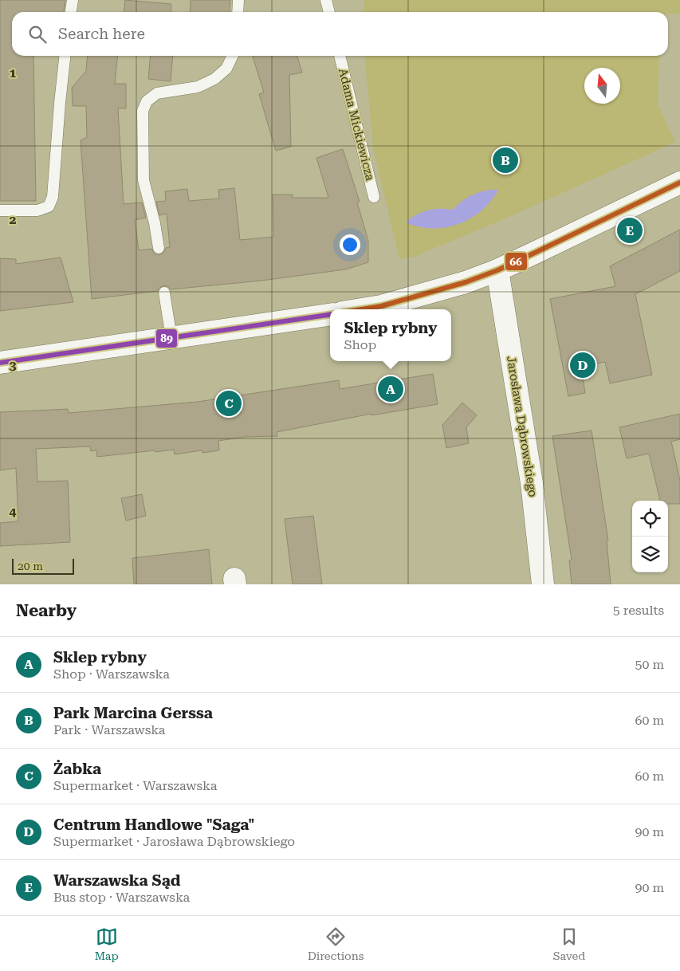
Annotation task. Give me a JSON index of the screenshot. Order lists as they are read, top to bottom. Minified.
{"streets":{"street":["Jarosława Dąbrowskiego"],"lane":["Adama Mickiewicza"]},"lines":["transit line 66","transit line 89"],"scale_bar":"20 m","north":"top","page":{"search":"Search here","pins":["B","E","D","A","C"],"popup":["Sklep rybny","Shop"],"scale":"20 m","heading":["Nearby","5 results"],"list":[{"mark":"A","name":"Sklep rybny","note":"Shop · Warszawska","value":"50 m"},{"mark":"B","name":"Park Marcina Gerssa","note":"Park · Warszawska","value":"60 m"},{"mark":"C","name":"Żabka","note":"Supermarket · Warszawska","value":"60 m"},{"mark":"D","name":"Centrum Handlowe \"Saga\"","note":"Supermarket · Jarosława Dąbrowskiego","value":"90 m"},{"mark":"E","name":"Warszawska Sąd","note":"Bus stop · Warszawska","value":"90 m"}],"nav":["Map","Directions","Saved"]},"grid":{"rows":["1","2","3","4"]}}
